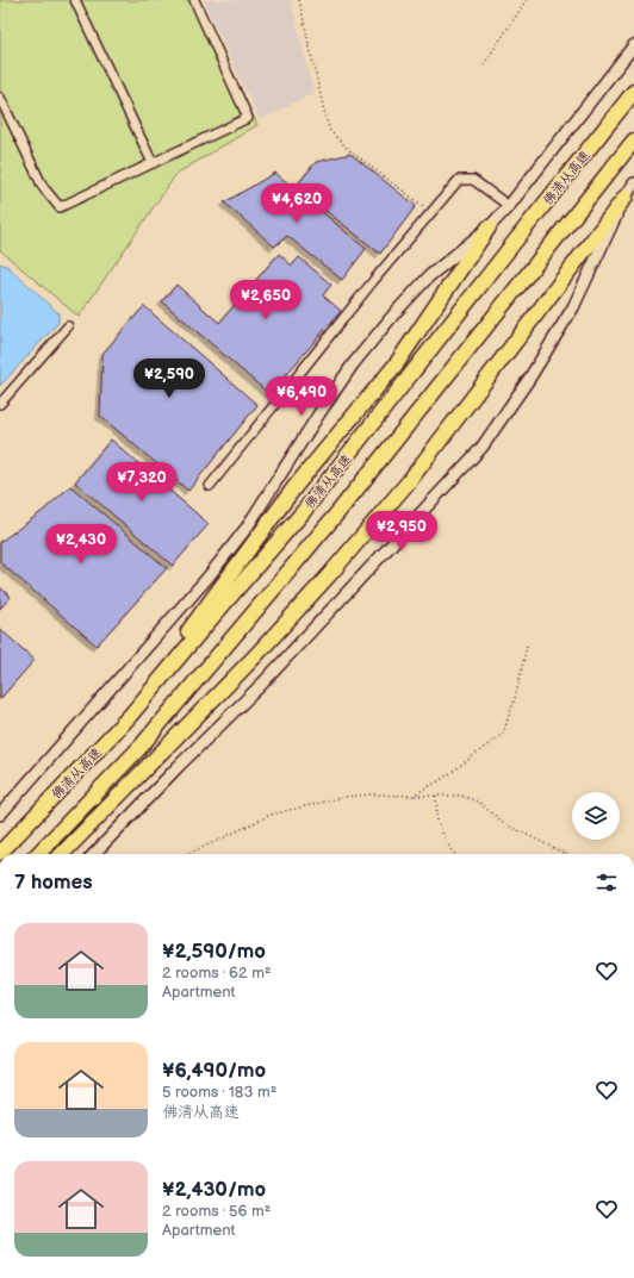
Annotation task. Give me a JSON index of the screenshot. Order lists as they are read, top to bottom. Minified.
{"streets":{"highway":["佛清从高速"]},"page":{"price":["¥4,620","¥2,650","¥2,590","¥6,490","¥7,320","¥2,950","¥2,430"],"heading":"7 homes","list":[{"name":"¥2,590/mo","note":"2 rooms · 62 m² · Apartment"},{"name":"¥6,490/mo","note":"5 rooms · 183 m² · 佛清从高速"},{"name":"¥2,430/mo","note":"2 rooms · 56 m² · Apartment"}]}}
